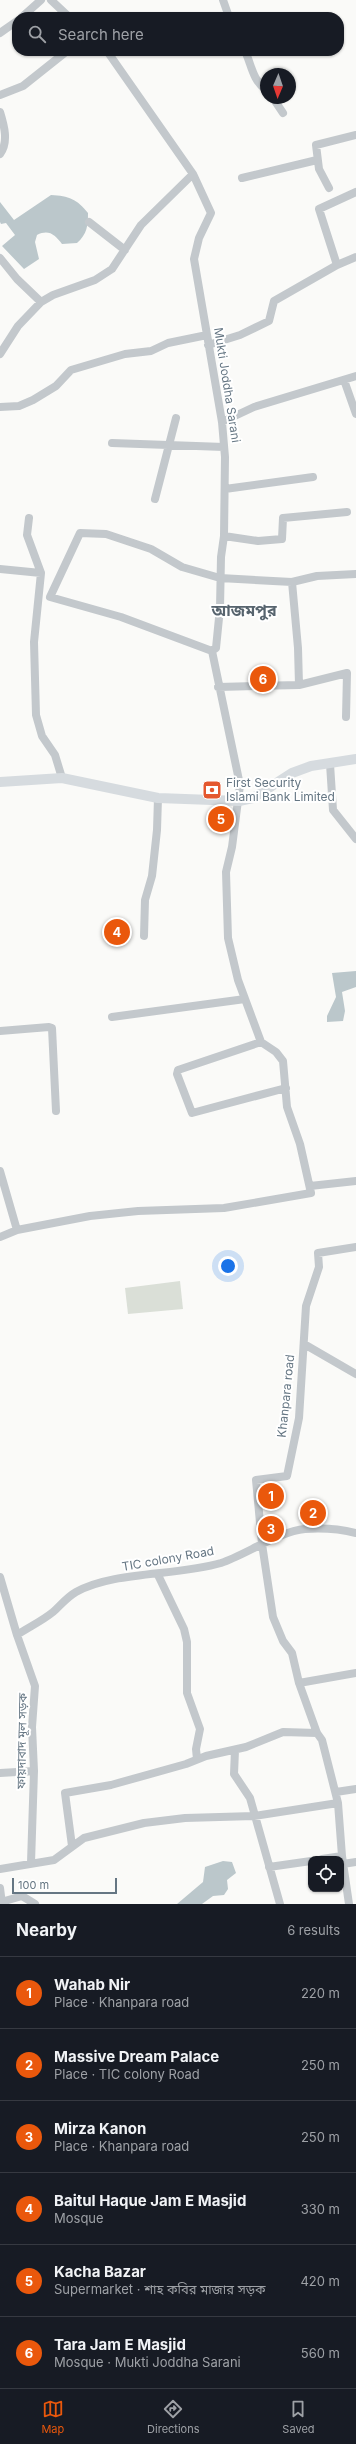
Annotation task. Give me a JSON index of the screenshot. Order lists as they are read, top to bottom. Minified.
{"streets":{"street":["Mukti Joddha Sarani","Khanpara road","TIC colony Road","ফায়দাবাদ মূল সড়ক"]},"crossings":[["Khanpara road","TIC colony Road"],["TIC colony Road","ফায়দাবাদ মূল সড়ক"]],"districts":["আজমপুর"],"places":{"bank":["First Security Islami Bank Limited"]},"scale_bar":"100 m","north":"bottom","page":{"search":"Search here","pins":["6","5","4","1","2","3"],"scale":"100 m","heading":["Nearby","6 results"],"list":[{"mark":"1","name":"Wahab Nir","note":"Place · Khanpara road","value":"220 m"},{"mark":"2","name":"Massive Dream Palace","note":"Place · TIC colony Road","value":"250 m"},{"mark":"3","name":"Mirza Kanon","note":"Place · Khanpara road","value":"250 m"},{"mark":"4","name":"Baitul Haque Jam E Masjid","note":"Mosque","value":"330 m"},{"mark":"5","name":"Kacha Bazar","note":"Supermarket · শাহ কবির মাজার সড়ক","value":"420 m"},{"mark":"6","name":"Tara Jam E Masjid","note":"Mosque · Mukti Joddha Sarani","value":"560 m"}],"nav":["Map","Directions","Saved"]}}
